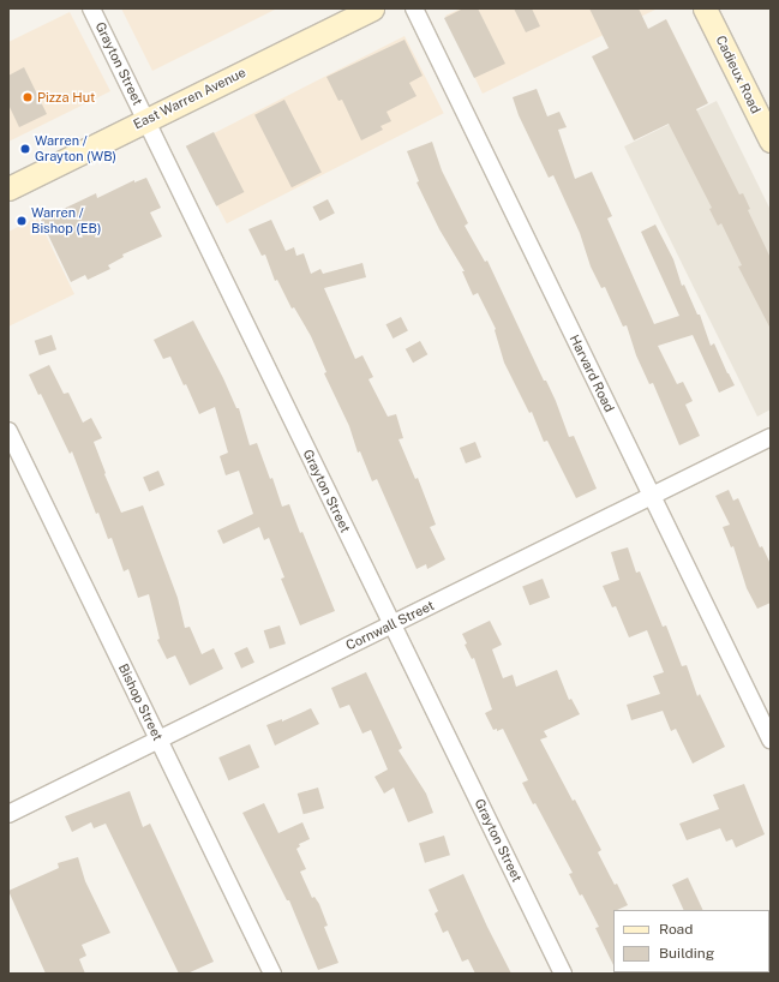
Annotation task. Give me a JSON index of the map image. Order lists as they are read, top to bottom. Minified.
{"streets":{"main road":["Cadieux Road","East Warren Avenue"],"street":["Grayton Street","Harvard Road","Cornwall Street","Bishop Street"]},"crossings":[["Grayton Street","East Warren Avenue"],["Grayton Street","Cornwall Street"],["Harvard Road","Cornwall Street"],["Cornwall Street","Bishop Street"]],"places":["Pizza Hut","Warren / Grayton (WB)","Warren / Bishop (EB)"],"legend":["Road","Building"]}
